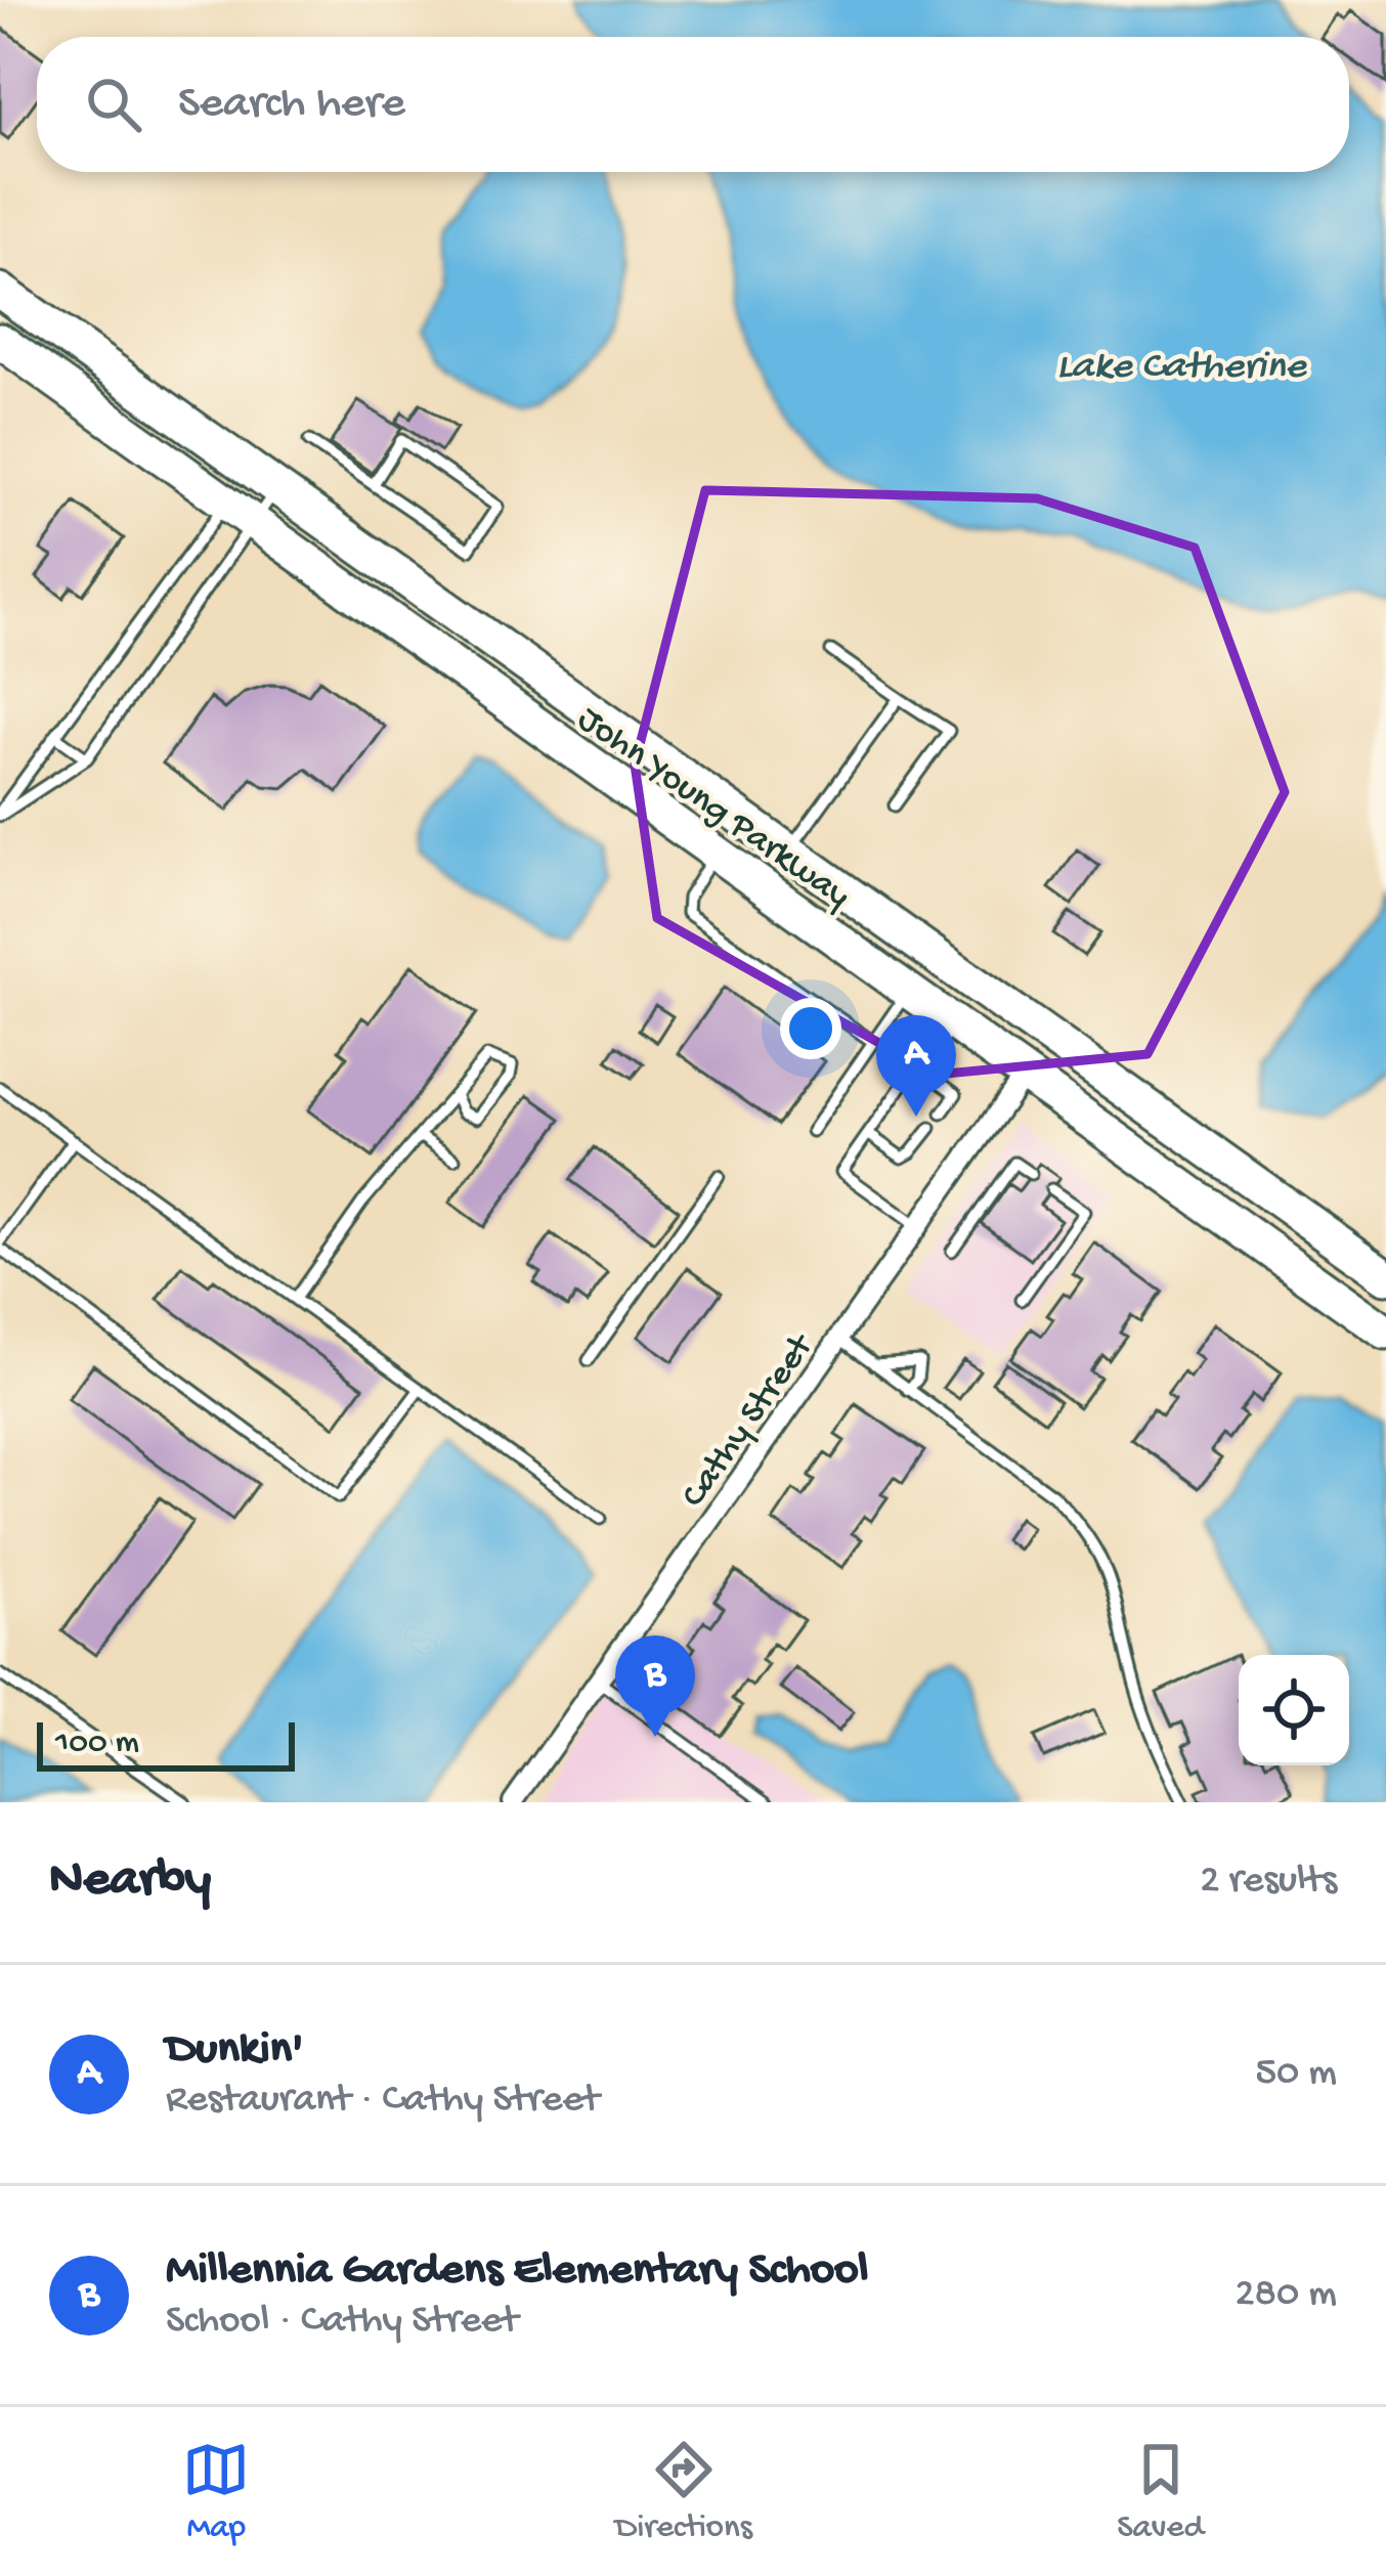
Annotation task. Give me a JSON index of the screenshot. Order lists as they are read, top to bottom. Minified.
{"streets":{"highway":["John Young Parkway"],"street":["Cathy Street"]},"crossings":[["John Young Parkway","Cathy Street"]],"water":["Lake Catherine"],"scale_bar":"100 m","page":{"search":"Search here","pins":["A","B"],"scale":"100 m","heading":["Nearby","2 results"],"list":[{"mark":"A","name":"Dunkin'","note":"Restaurant · Cathy Street","value":"50 m"},{"mark":"B","name":"Millennia Gardens Elementary School","note":"School · Cathy Street","value":"280 m"}],"nav":["Map","Directions","Saved"]}}
